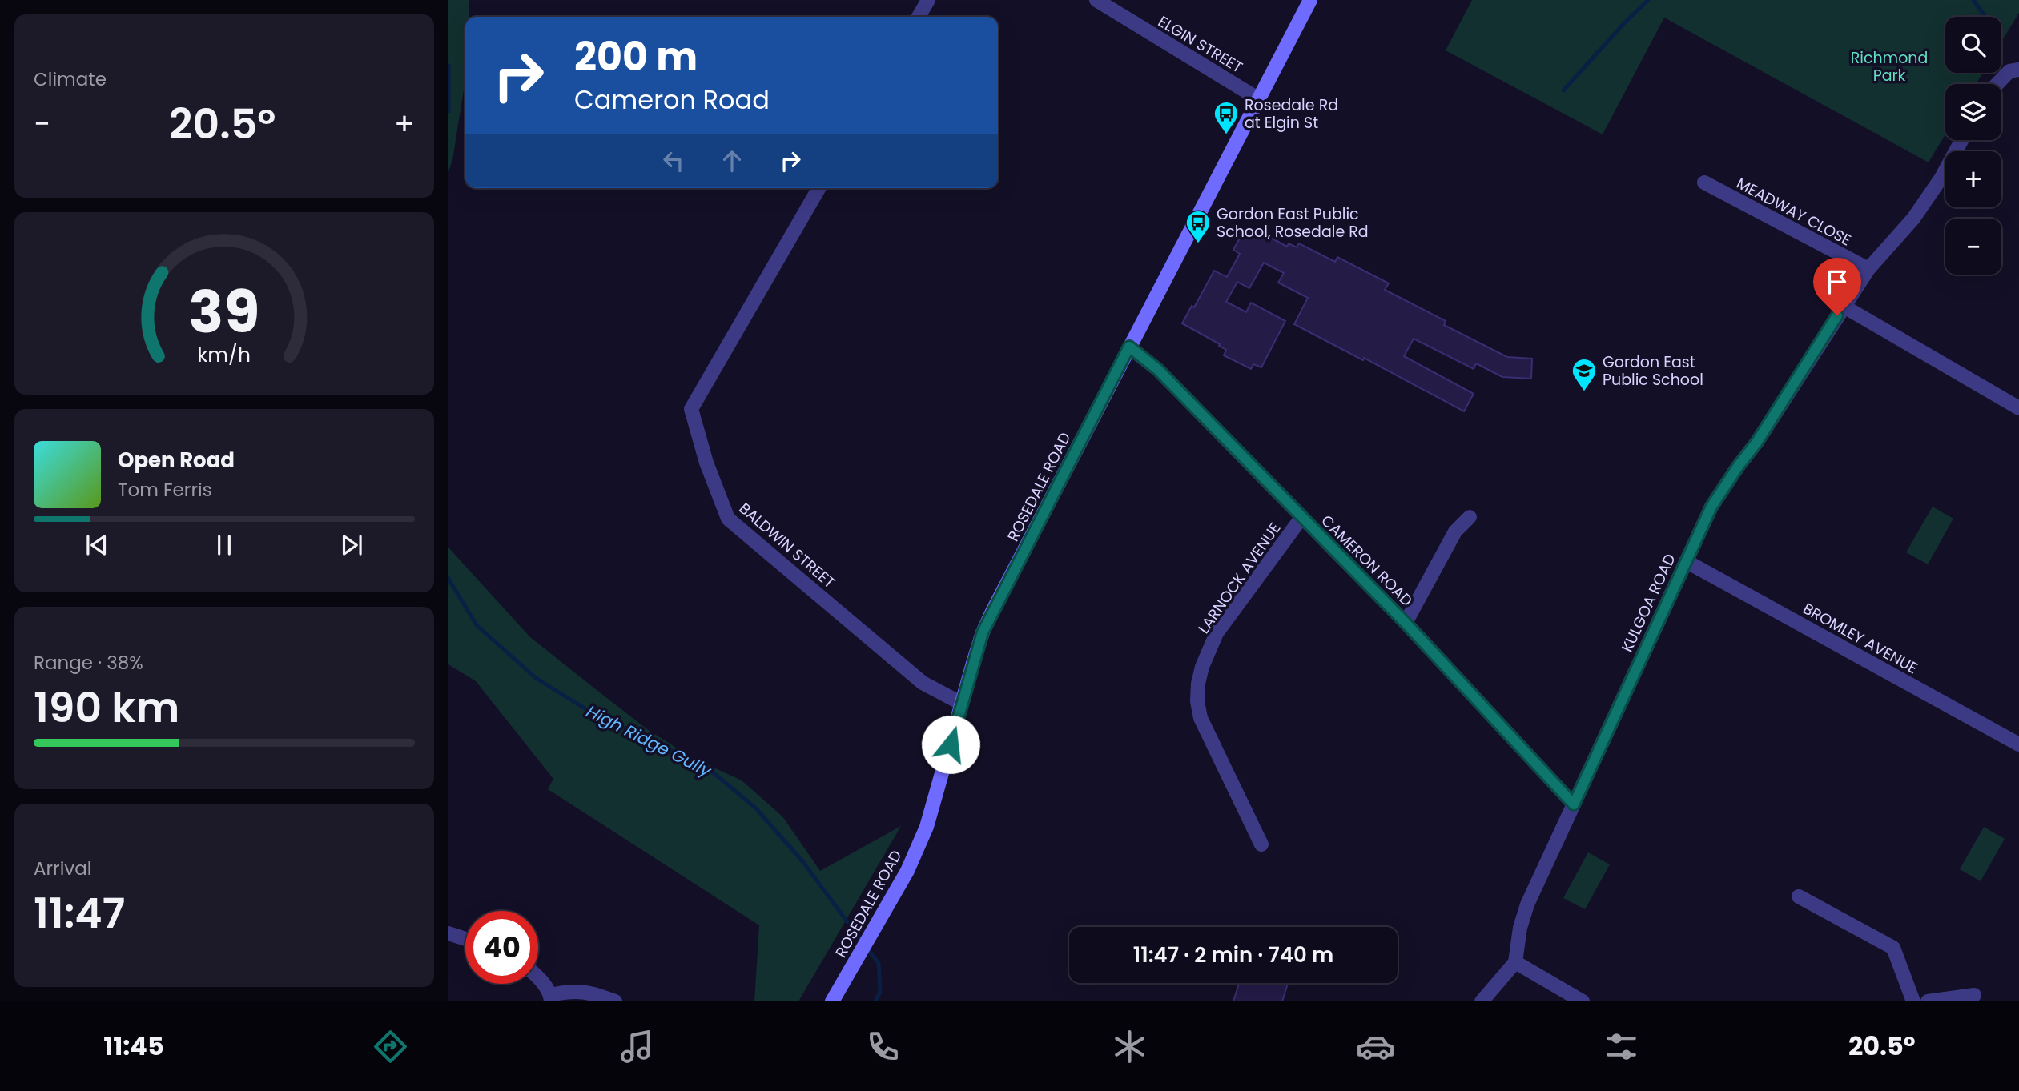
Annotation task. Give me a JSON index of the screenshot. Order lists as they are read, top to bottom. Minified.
{"streets":{"street":["ELGIN STREET","MEADWAY CLOSE","ROSEDALE ROAD","BALDWIN STREET","CAMERON ROAD","LARNOCK AVENUE","KULGOA ROAD","BROMLEY AVENUE"]},"crossings":[["ELGIN STREET","ROSEDALE ROAD"],["MEADWAY CLOSE","KULGOA ROAD"],["ROSEDALE ROAD","BALDWIN STREET"],["ROSEDALE ROAD","CAMERON ROAD"],["CAMERON ROAD","LARNOCK AVENUE"],["CAMERON ROAD","KULGOA ROAD"],["KULGOA ROAD","BROMLEY AVENUE"]],"water":["High Ridge Gully"],"parks":["Richmond Park"],"places":{"bus stop":["Rosedale Rd at Elgin St","Gordon East Public School, Rosedale Rd"],"school or university":["Gordon East Public School"]},"page":{"tile":["Climate",["Range · 38%","190 km"],["Arrival","11:47"]],"map_buttons":["+","−"],"turn":["200 m","Cameron Road"],"heat":["−","20.5°","+"],"song":["Open Road","Tom Ferris"],"limit":"40","trip":"11:47 · 2 min · 740 m","tabs":["11:45","20.5°"],"gauge":["39","km/h"]}}
